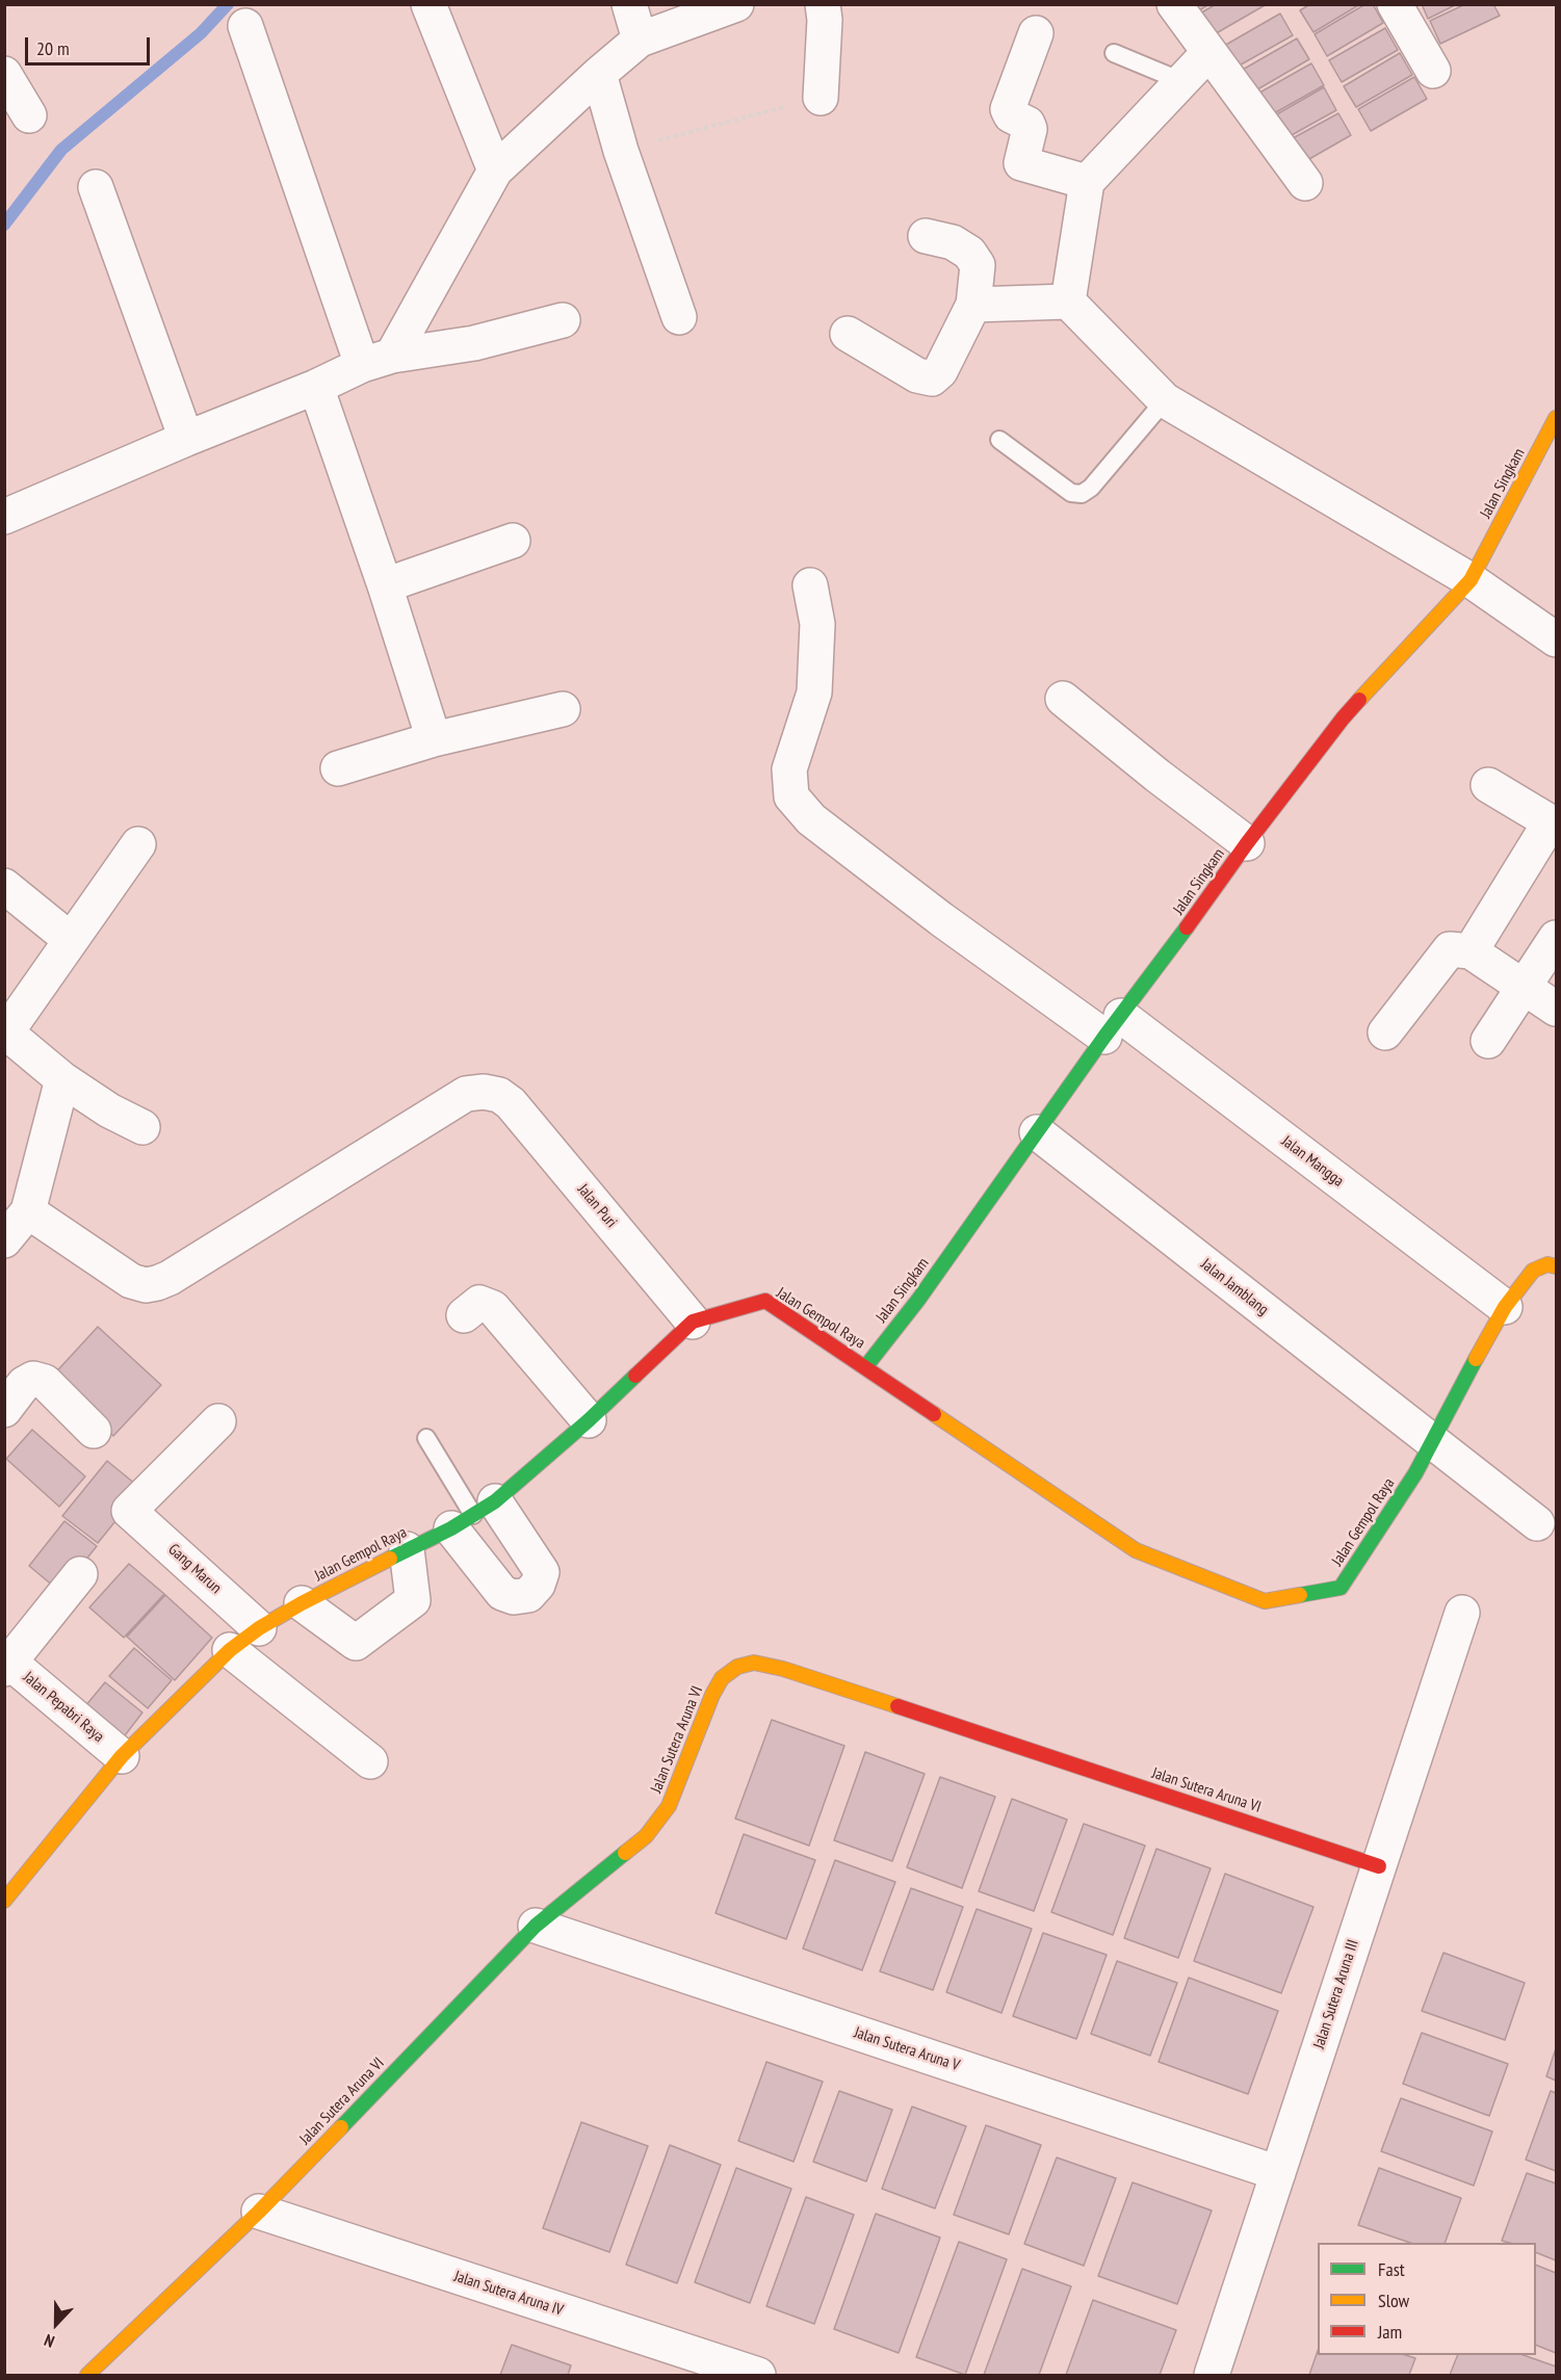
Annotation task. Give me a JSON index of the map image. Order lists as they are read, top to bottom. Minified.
{"streets":{"street":["Jalan Singkam","Jalan Mangga","Jalan Puri","Jalan Jamblang","Jalan Gempol Raya","Gang Marun","Jalan Pepabri Raya","Jalan Sutera Aruna VI","Jalan Sutera Aruna III","Jalan Sutera Aruna V","Jalan Sutera Aruna IV"]},"crossings":[["Jalan Singkam","Jalan Mangga"],["Jalan Singkam","Jalan Jamblang"],["Jalan Singkam","Jalan Gempol Raya"],["Jalan Mangga","Jalan Gempol Raya"],["Jalan Puri","Jalan Gempol Raya"],["Jalan Jamblang","Jalan Gempol Raya"],["Jalan Gempol Raya","Gang Marun"],["Jalan Gempol Raya","Jalan Pepabri Raya"],["Jalan Sutera Aruna VI","Jalan Sutera Aruna III"],["Jalan Sutera Aruna VI","Jalan Sutera Aruna V"],["Jalan Sutera Aruna VI","Jalan Sutera Aruna IV"],["Jalan Sutera Aruna III","Jalan Sutera Aruna V"]],"legend":["Fast","Slow","Jam"],"scale_bar":"20 m","north":"bottom"}
